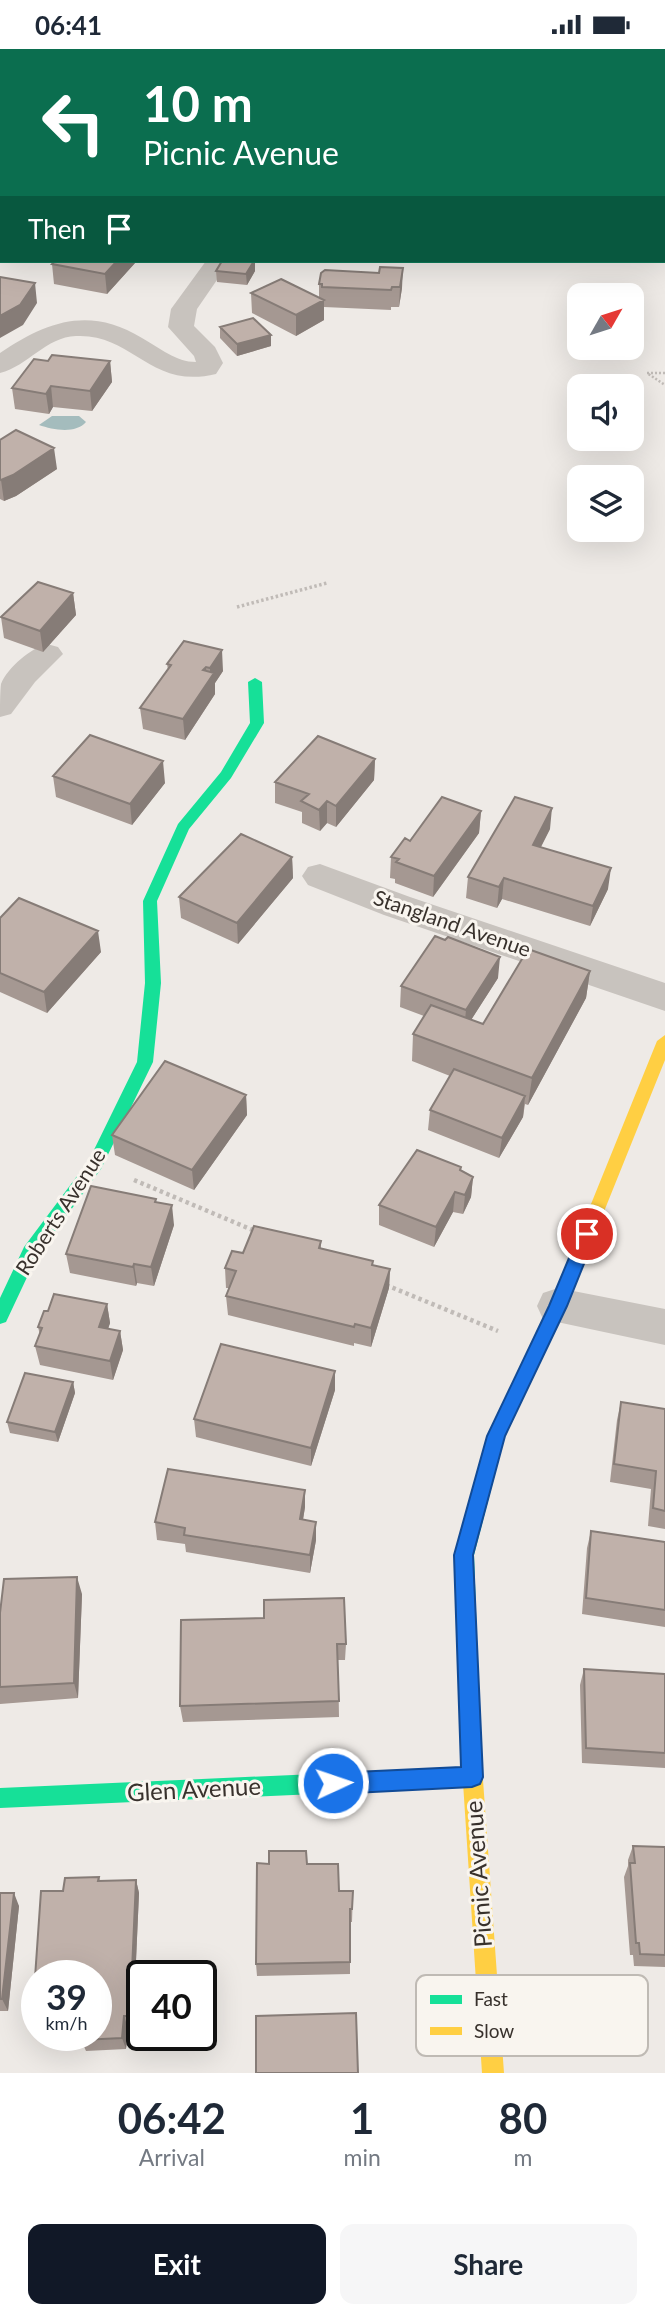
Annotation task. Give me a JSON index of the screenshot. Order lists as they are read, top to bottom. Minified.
{"streets":{"street":["Stangland Avenue","Roberts Avenue","Glen Avenue","Picnic Avenue"]},"crossings":[["Glen Avenue","Picnic Avenue"]],"legend":["Fast","Slow"],"north":"top right","page":{"status":"06:41","turn":["10 m","Picnic Avenue"],"then":"Then","speed":"39 km/h","limit":"40","eta":["06:42","Arrival","1","min","80","m"],"buttons":["Exit","Share"]}}
